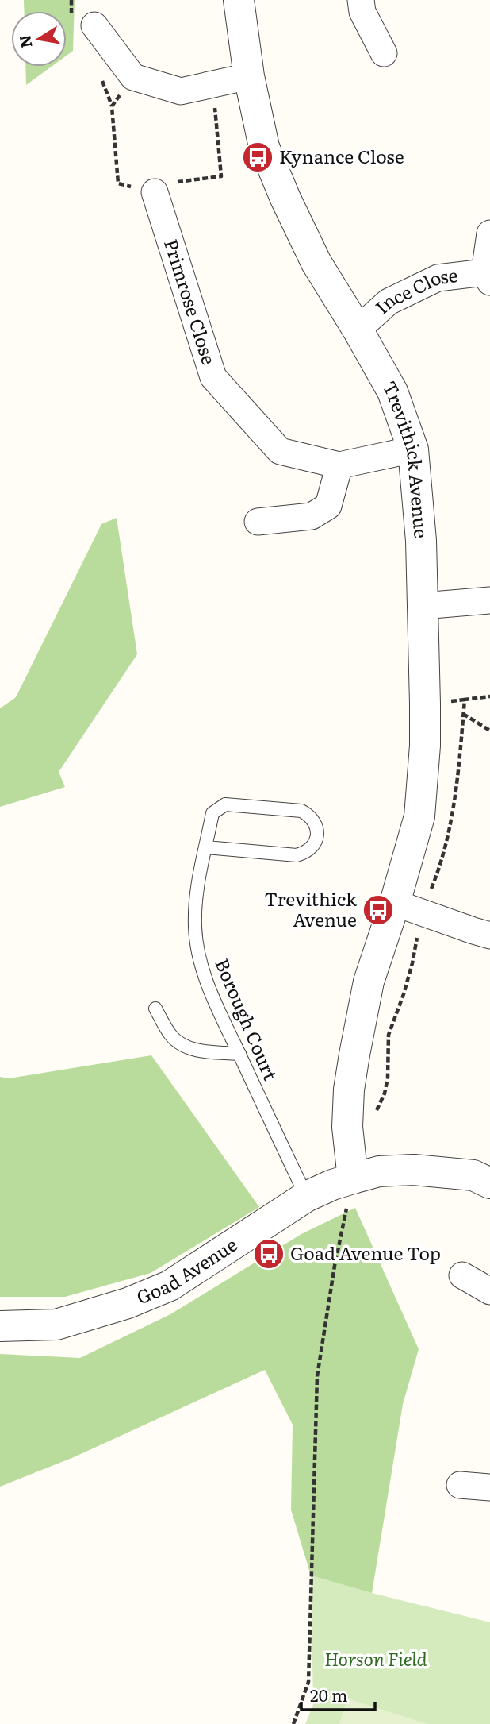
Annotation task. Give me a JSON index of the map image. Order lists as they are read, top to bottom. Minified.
{"streets":{"street":["Ince Close","Primrose Close","Trevithick Avenue","Goad Avenue"],"lane":["Borough Court"]},"crossings":[["Ince Close","Trevithick Avenue"],["Primrose Close","Trevithick Avenue"],["Trevithick Avenue","Goad Avenue"],["Borough Court","Goad Avenue"]],"parks":["Horson Field"],"places":{"bus stop":["Kynance Close","Trevithick Avenue","Goad Avenue Top"]},"scale_bar":"20 m","north":"left"}
